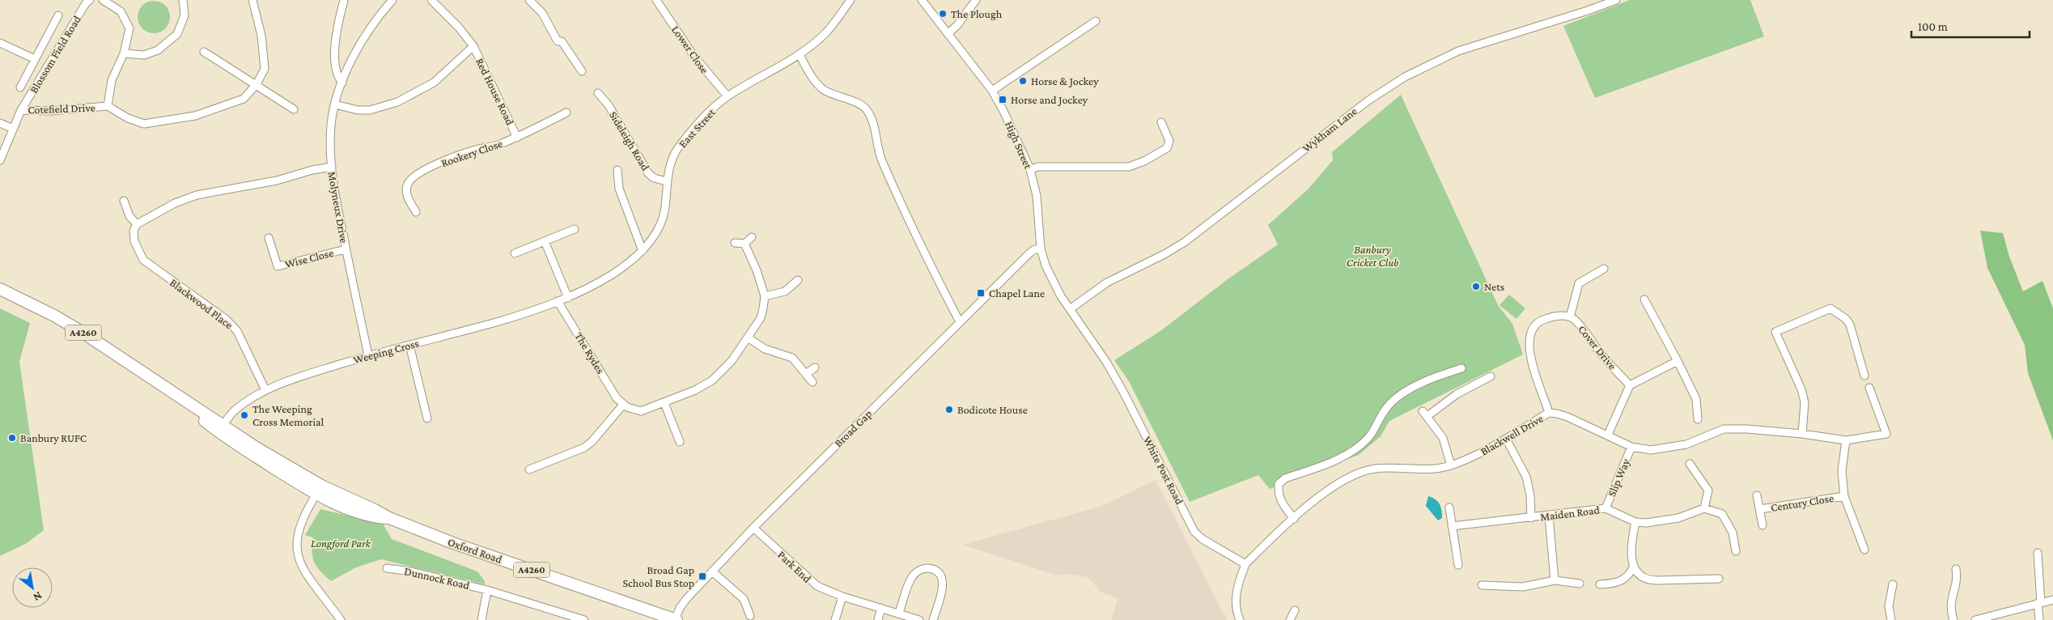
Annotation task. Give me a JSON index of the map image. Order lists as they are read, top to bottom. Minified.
{"streets":{"main road":["A4260","Oxford Road"],"street":["Lower Close","Blossom Field Road","Red House Road","Cotefield Drive","East Street","Wykham Lane","Sideleigh Road","High Street","Rookery Close","Molyneux Drive","Wise Close","Blackwood Place","Cover Drive","Weeping Cross","The Rydes","Broad Gap","Blackwell Drive","White Post Road","Slip Way","Century Close","Maiden Road","Park End","Dunnock Road"]},"crossings":[["Lower Close","East Street"],["Blossom Field Road","Cotefield Drive"],["Red House Road","Rookery Close"],["Red House Road","Molyneux Drive"],["East Street","Sideleigh Road"],["East Street","Weeping Cross"],["Wykham Lane","High Street"],["Wykham Lane","White Post Road"],["High Street","Broad Gap"],["High Street","White Post Road"],["Molyneux Drive","Wise Close"],["Molyneux Drive","Weeping Cross"],["Blackwood Place","Weeping Cross"],["Cover Drive","Blackwell Drive"],["Weeping Cross","The Rydes"],["Weeping Cross","Oxford Road"],["Broad Gap","Oxford Road"],["Broad Gap","Park End"],["Blackwell Drive","White Post Road"],["Blackwell Drive","Slip Way"],["Slip Way","Maiden Road"]],"parks":["Banbury Cricket Club","Longford Park"],"places":{"other":["The Plough","Horse & Jockey","Nets","Bodicote House","The Weeping Cross Memorial","Banbury RUFC"],"transit":["Horse and Jockey","Chapel Lane","Broad Gap School Bus Stop"]},"scale_bar":"100 m","north":"bottom right"}
